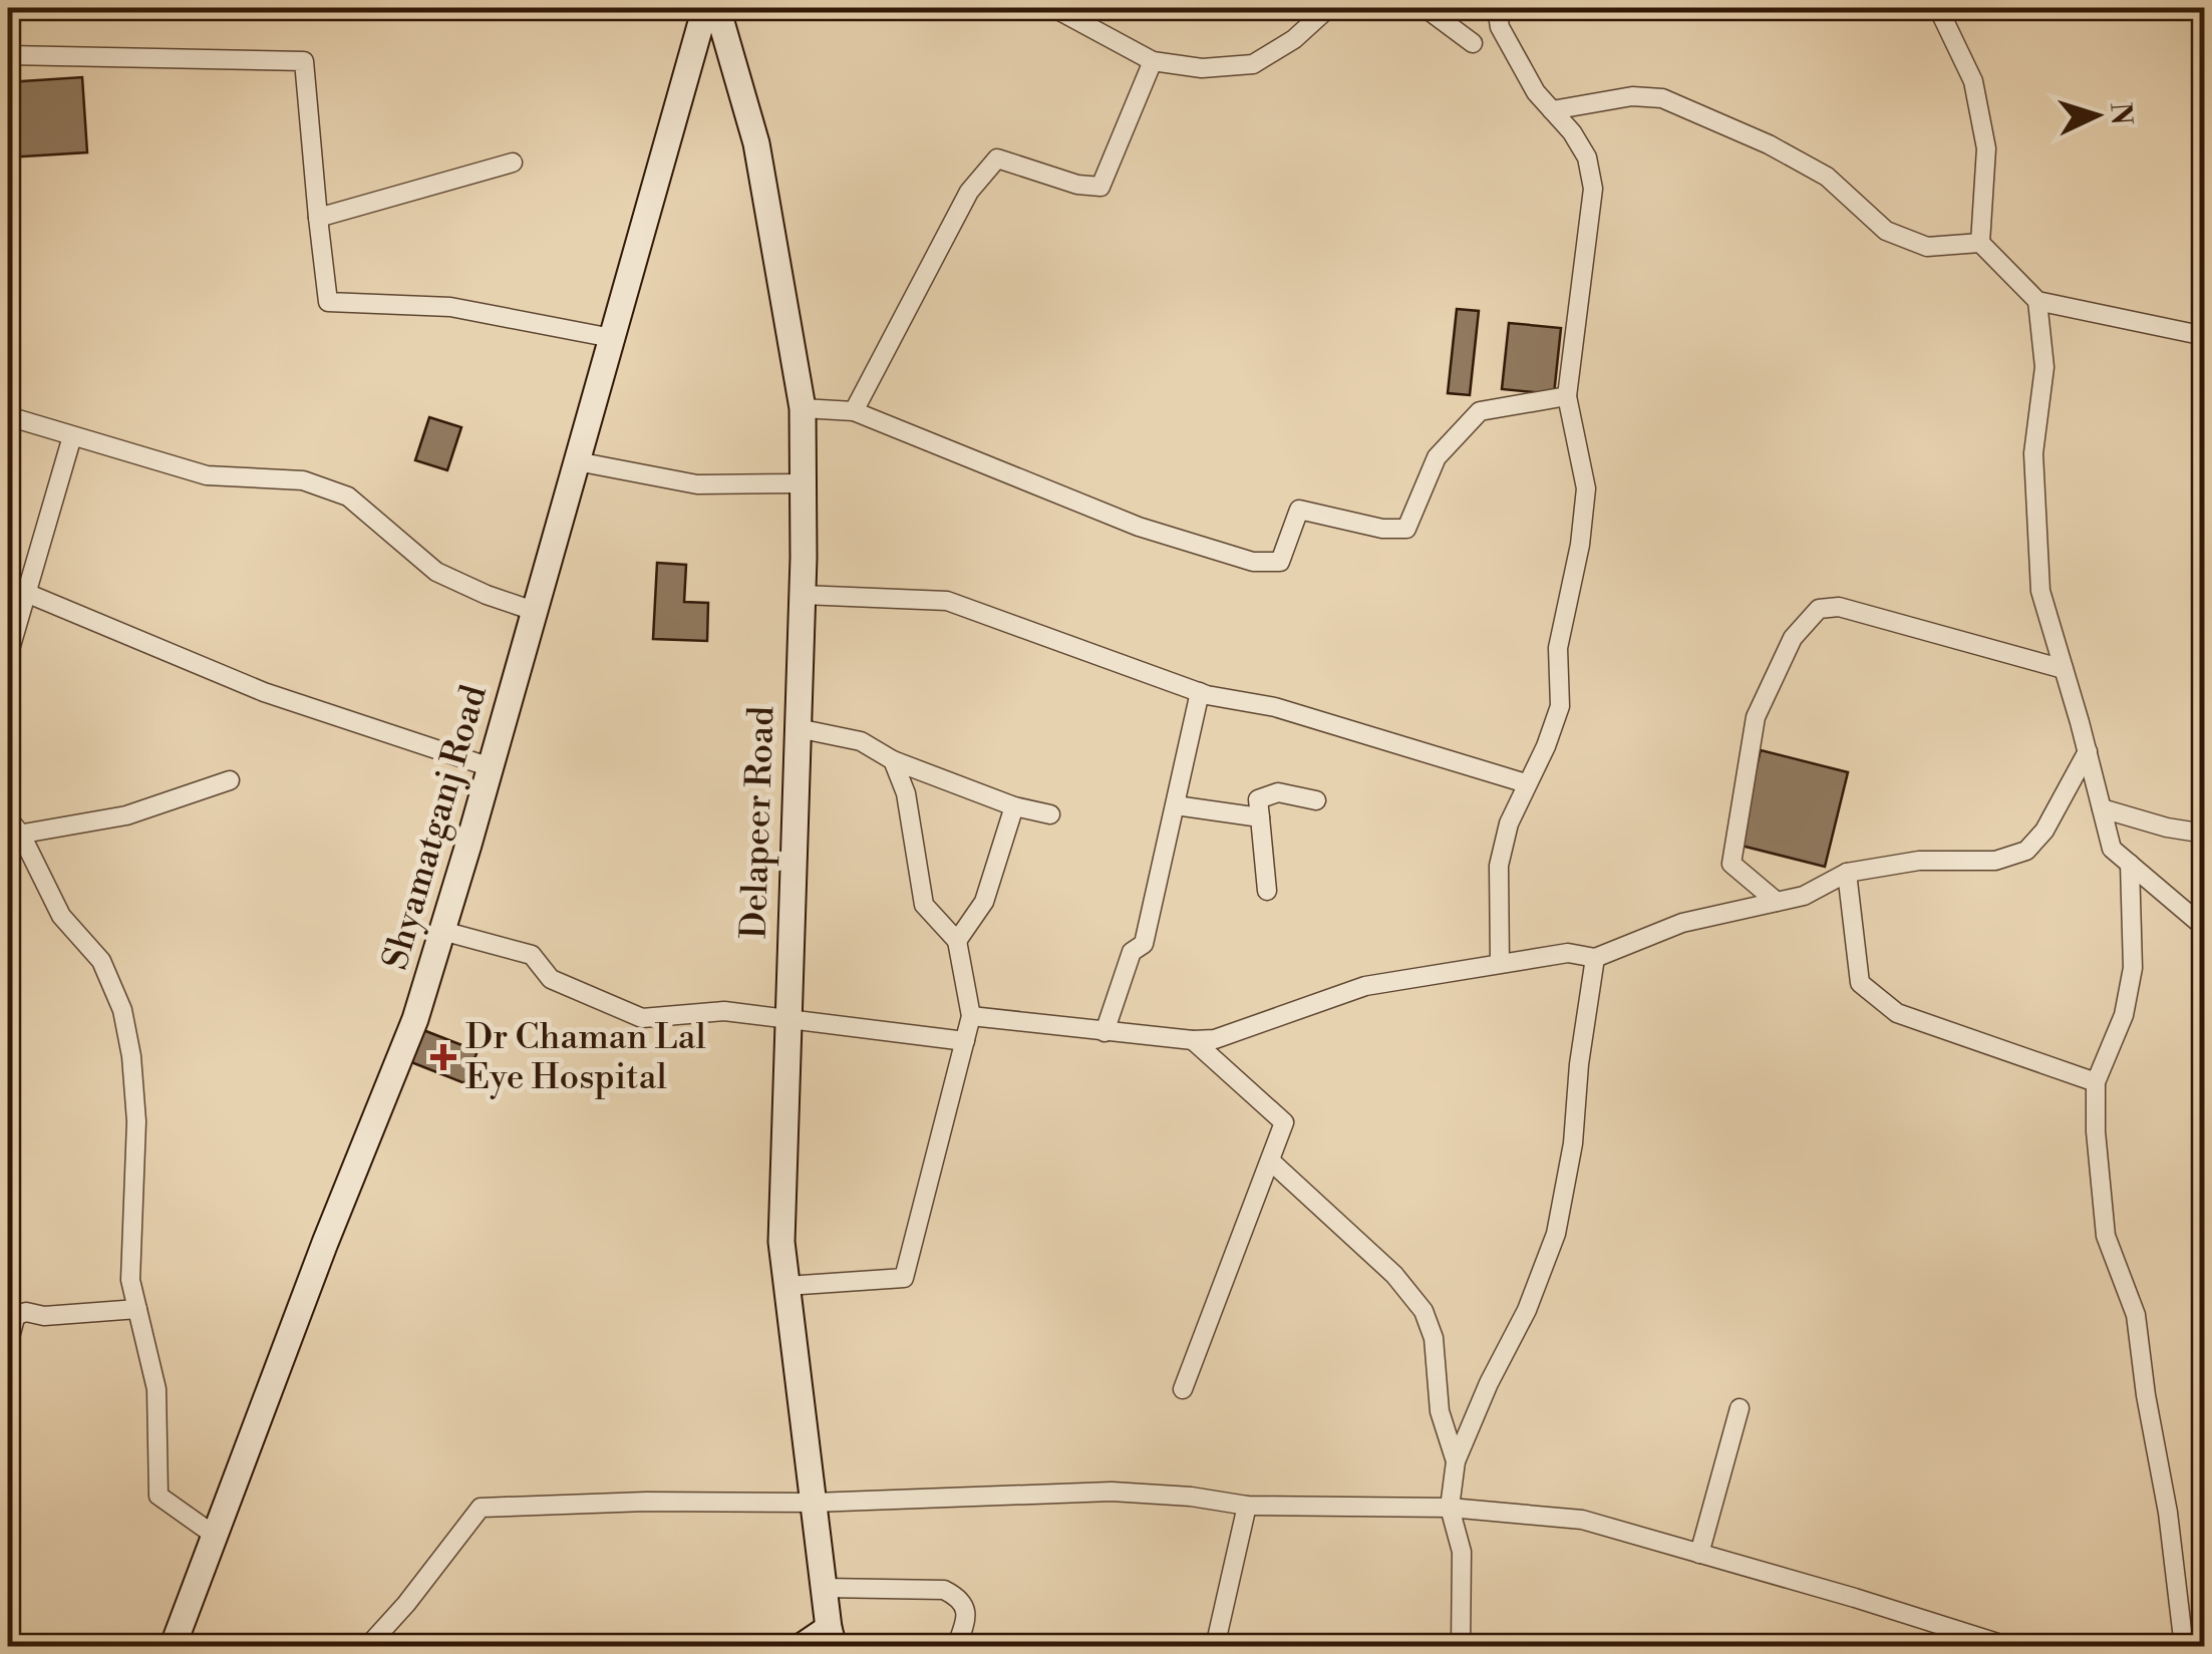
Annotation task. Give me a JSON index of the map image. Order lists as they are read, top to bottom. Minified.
{"streets":{"street":["Delapeer Road","Shyamatganj Road"]},"places":{"health":["Dr Chaman Lal Eye Hospital"]},"north":"right"}
